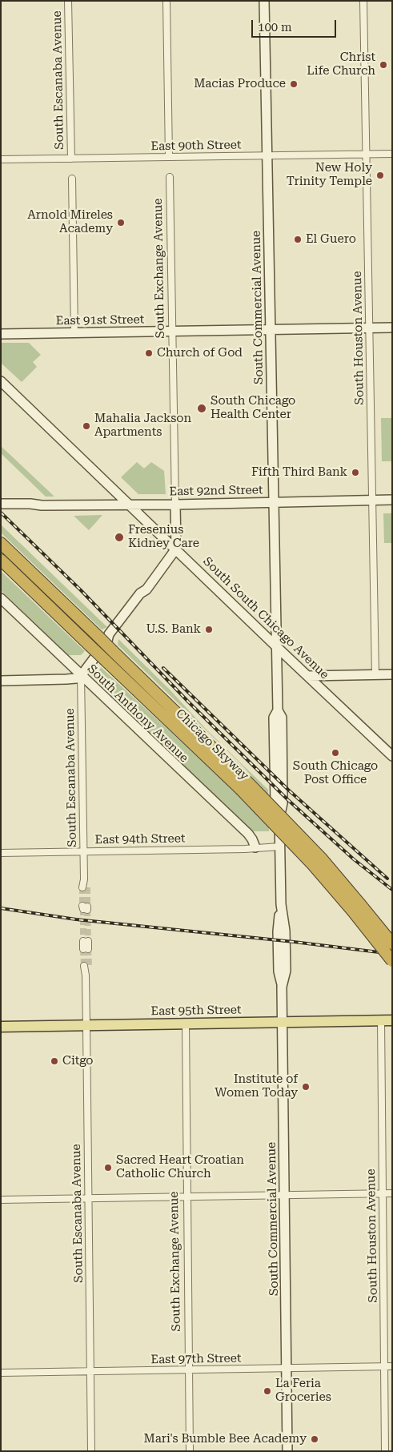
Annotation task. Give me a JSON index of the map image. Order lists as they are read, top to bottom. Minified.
{"streets":{"highway":["Chicago Skyway"],"main road":["South Exchange Avenue","South Commercial Avenue","East 91st Street","East 92nd Street","South South Chicago Avenue","South Anthony Avenue","East 95th Street"],"street":["South Escanaba Avenue","East 90th Street","South Houston Avenue","East 94th Street","East 97th Street"]},"crossings":[["South Escanaba Avenue","East 90th Street"],["South Escanaba Avenue","South Anthony Avenue"],["South Escanaba Avenue","East 94th Street"],["South Escanaba Avenue","East 95th Street"],["South Escanaba Avenue","East 97th Street"],["East 90th Street","South Commercial Avenue"],["East 90th Street","South Houston Avenue"],["South Exchange Avenue","East 91st Street"],["South Exchange Avenue","East 92nd Street"],["South Exchange Avenue","South South Chicago Avenue"],["South Exchange Avenue","East 95th Street"],["South Exchange Avenue","East 97th Street"],["South Commercial Avenue","East 91st Street"],["South Commercial Avenue","East 92nd Street"],["South Commercial Avenue","South South Chicago Avenue"],["South Commercial Avenue","East 94th Street"],["South Commercial Avenue","East 95th Street"],["South Commercial Avenue","East 97th Street"],["East 91st Street","South Houston Avenue"],["South Houston Avenue","East 92nd Street"],["South Houston Avenue","East 95th Street"],["South Houston Avenue","East 97th Street"],["East 92nd Street","South South Chicago Avenue"],["South Anthony Avenue","East 94th Street"]],"places":["Christ Life Church","Macias Produce","New Holy Trinity Temple","Arnold Mireles Academy","El Guero","Church of God","South Chicago Health Center","Mahalia Jackson Apartments","Fifth Third Bank","Fresenius Kidney Care","U.S. Bank","South Chicago Post Office","Citgo","Institute of Women Today","Sacred Heart Croatian Catholic Church","La Feria Groceries","Mari's Bumble Bee Academy"],"scale_bar":"100 m"}
